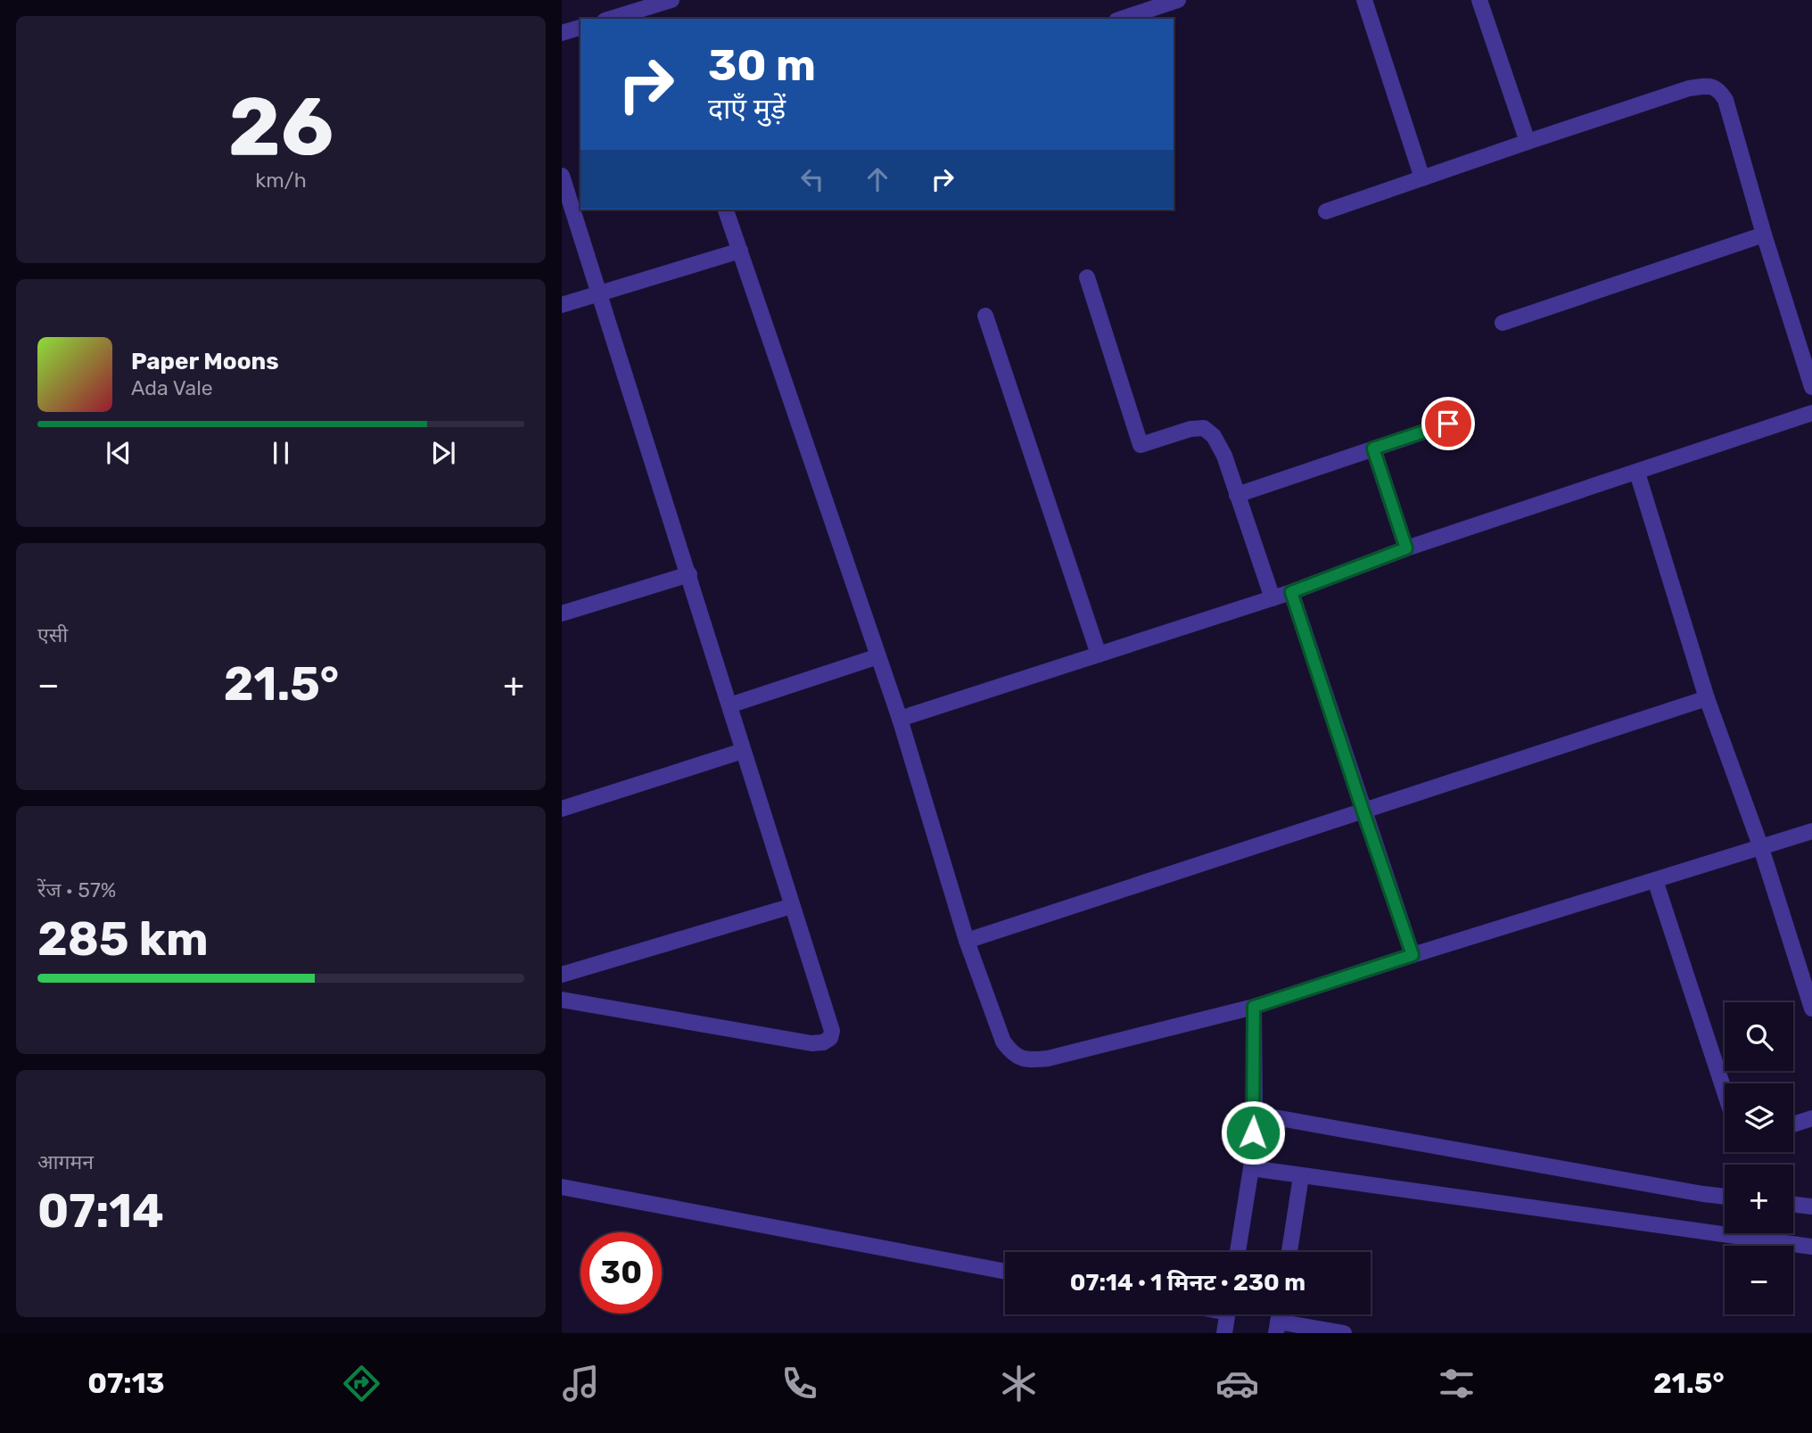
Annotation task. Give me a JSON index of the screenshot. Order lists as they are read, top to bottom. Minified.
{"page":{"tile":[["26","km/h"],"एसी",["रेंज · 57%","285 km"],["आगमन","07:14"]],"turn":["30 m","दाएँ मुड़ें"],"song":["Paper Moons","Ada Vale"],"heat":["−","21.5°","+"],"map_buttons":["+","−"],"limit":"30","trip":"07:14 · 1 मिनट · 230 m","tabs":["07:13","21.5°"]}}
